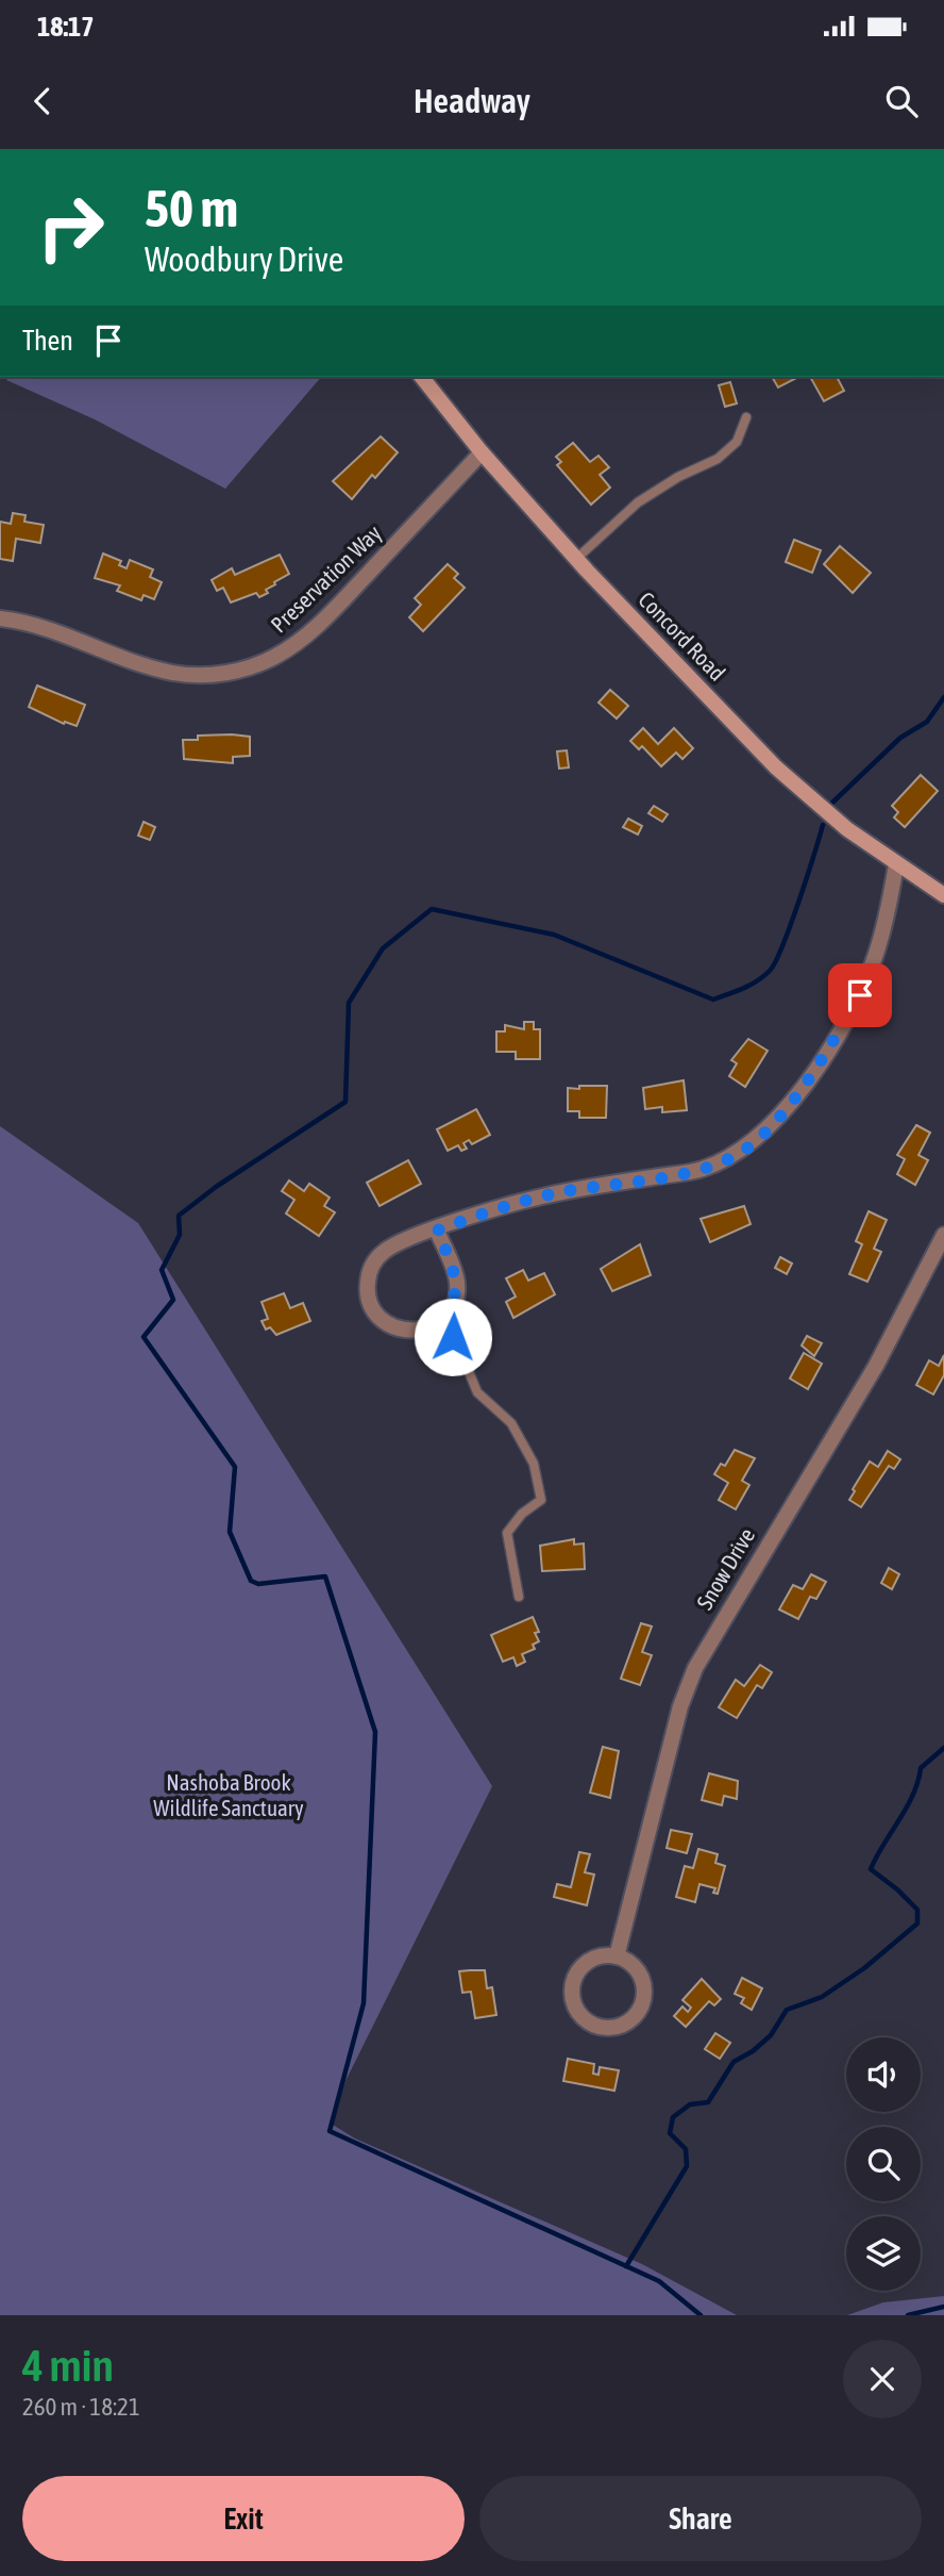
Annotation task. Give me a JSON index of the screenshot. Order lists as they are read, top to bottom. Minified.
{"streets":{"main road":["Concord Road"],"street":["Preservation Way","Snow Drive"]},"crossings":[["Preservation Way","Concord Road"]],"parks":["Nashoba Brook Wildlife Sanctuary"],"page":{"status":"18:17","header":"Headway","turn":["50 m","Woodbury Drive"],"then":"Then","heading":["4 min","260 m · 18:21"],"buttons":["Exit","Share"]}}
